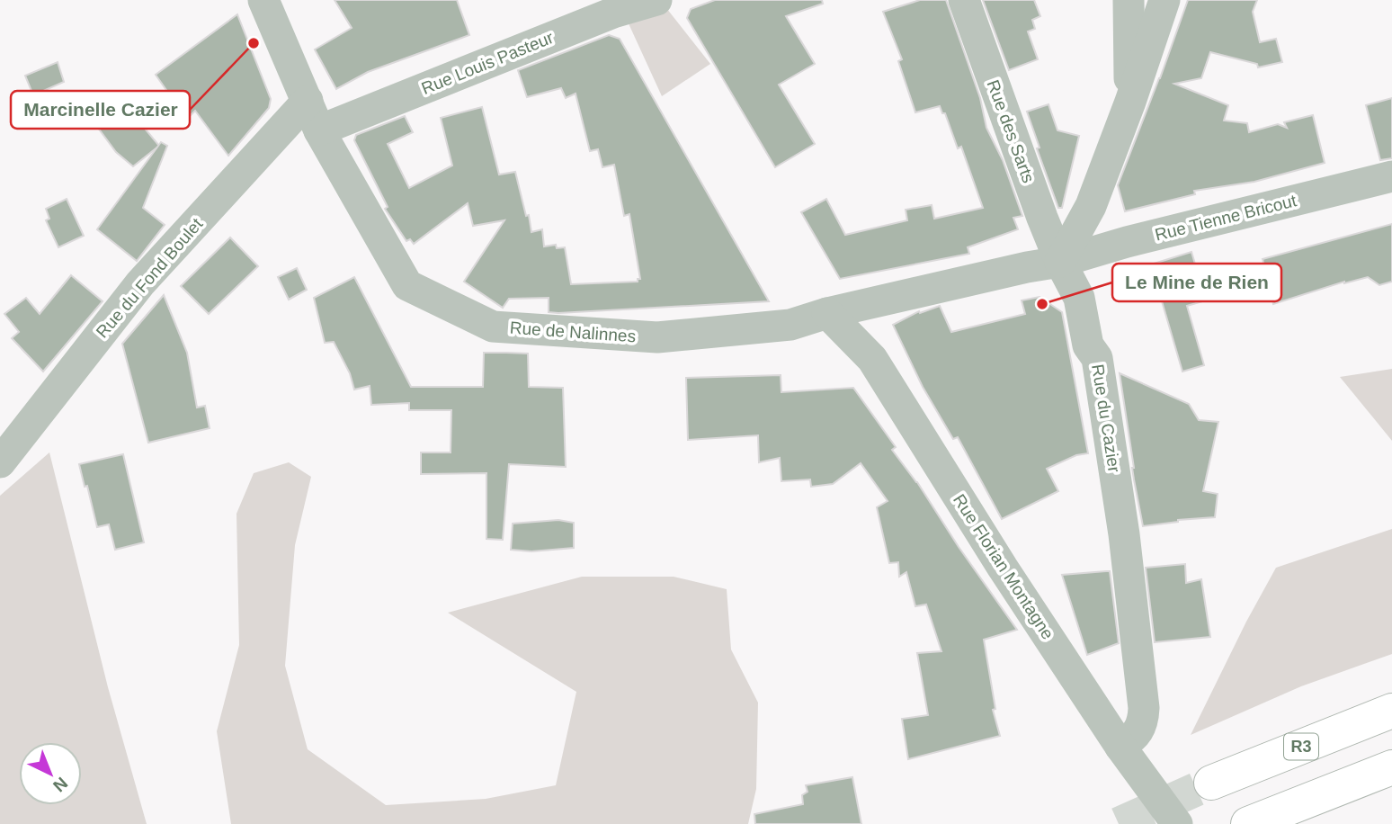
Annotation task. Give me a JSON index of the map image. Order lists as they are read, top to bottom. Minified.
{"streets":{"highway":["R3"],"street":["Rue Louis Pasteur","Rue des Sarts","Rue Tienne Bricout","Rue du Fond Boulet","Rue de Nalinnes","Rue du Cazier","Rue Florian Montagne"]},"crossings":[["Rue Louis Pasteur","Rue de Nalinnes"],["Rue des Sarts","Rue Tienne Bricout"],["Rue des Sarts","Rue de Nalinnes"],["Rue des Sarts","Rue du Cazier"],["Rue Tienne Bricout","Rue de Nalinnes"],["Rue Tienne Bricout","Rue du Cazier"],["Rue du Fond Boulet","Rue de Nalinnes"],["Rue de Nalinnes","Rue du Cazier"],["Rue de Nalinnes","Rue Florian Montagne"],["Rue du Cazier","Rue Florian Montagne"]],"places":["Marcinelle Cazier","Le Mine de Rien"],"north":"bottom right"}
